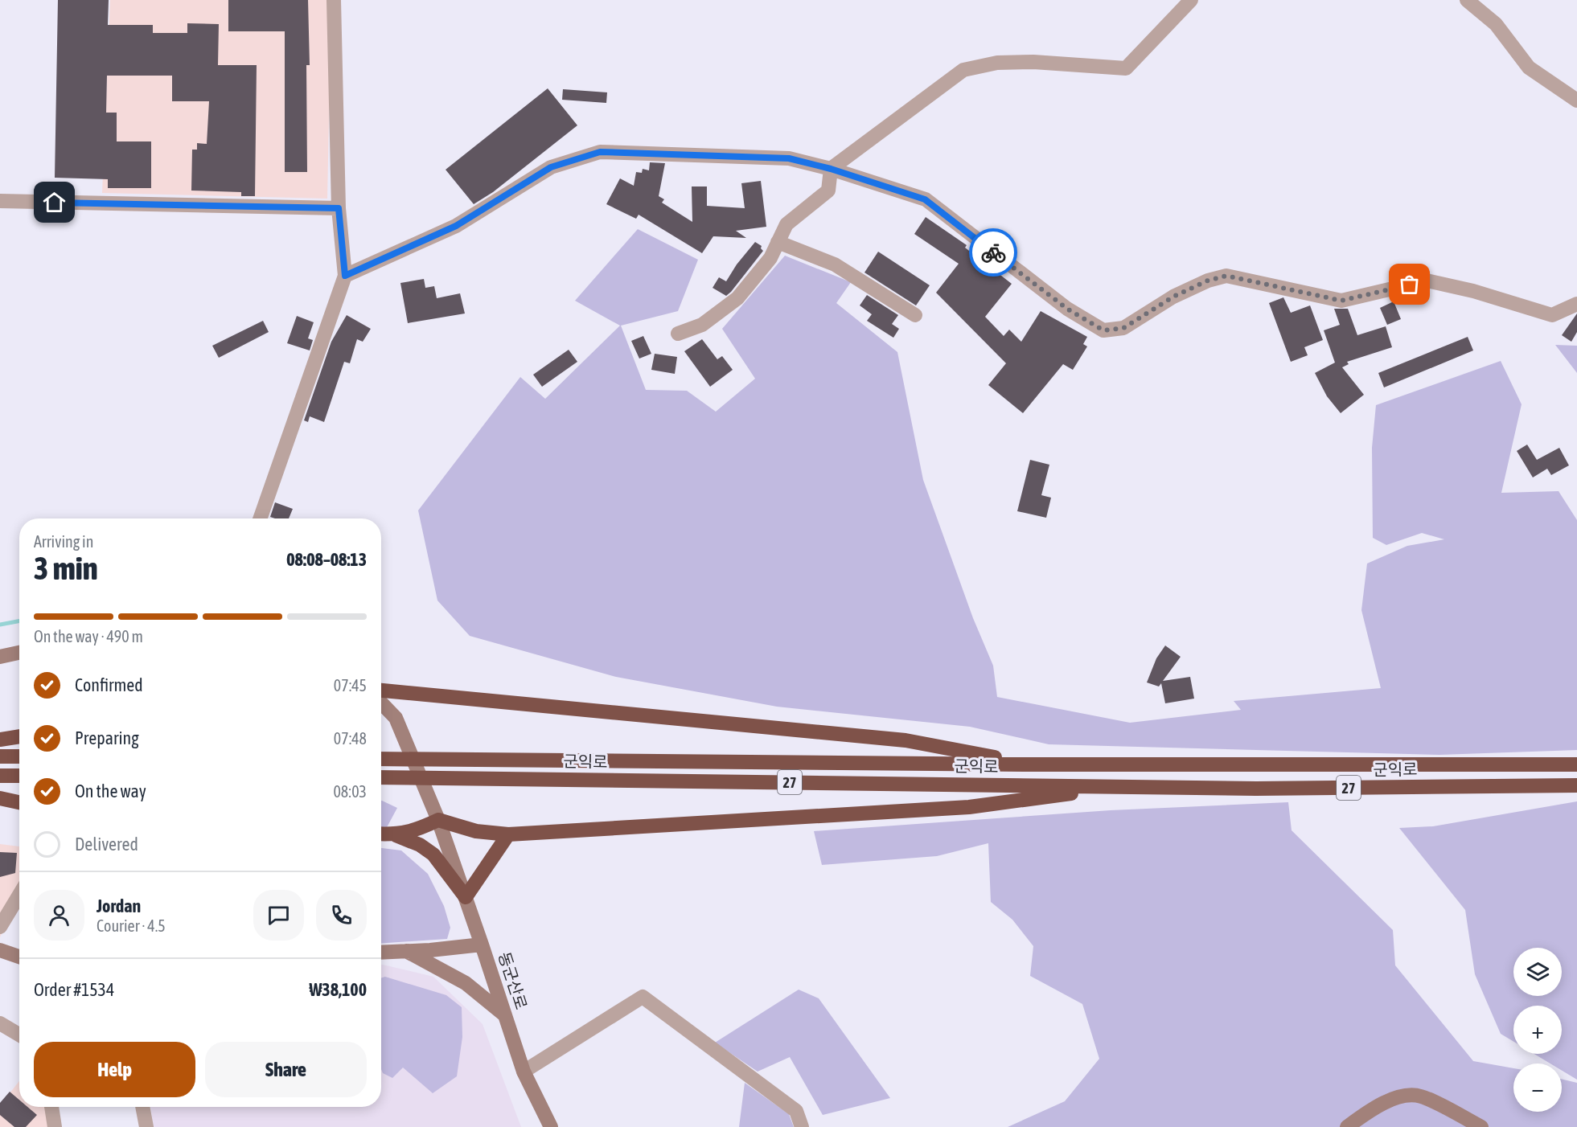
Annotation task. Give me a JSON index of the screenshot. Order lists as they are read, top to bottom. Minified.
{"streets":{"highway":["군익로","27"],"street":["동군산로"]},"page":{"heading":["3 min","Arriving in","08:08–08:13"],"panel":["Jordan","Courier · 4.5","Order #1534","₩38,100"],"bar":"On the way · 490 m","list":[["Confirmed","07:45"],["Preparing","07:48"],["On the way","08:03"],"Delivered"],"map_buttons":["+","−"],"buttons":["Help","Share"]}}
